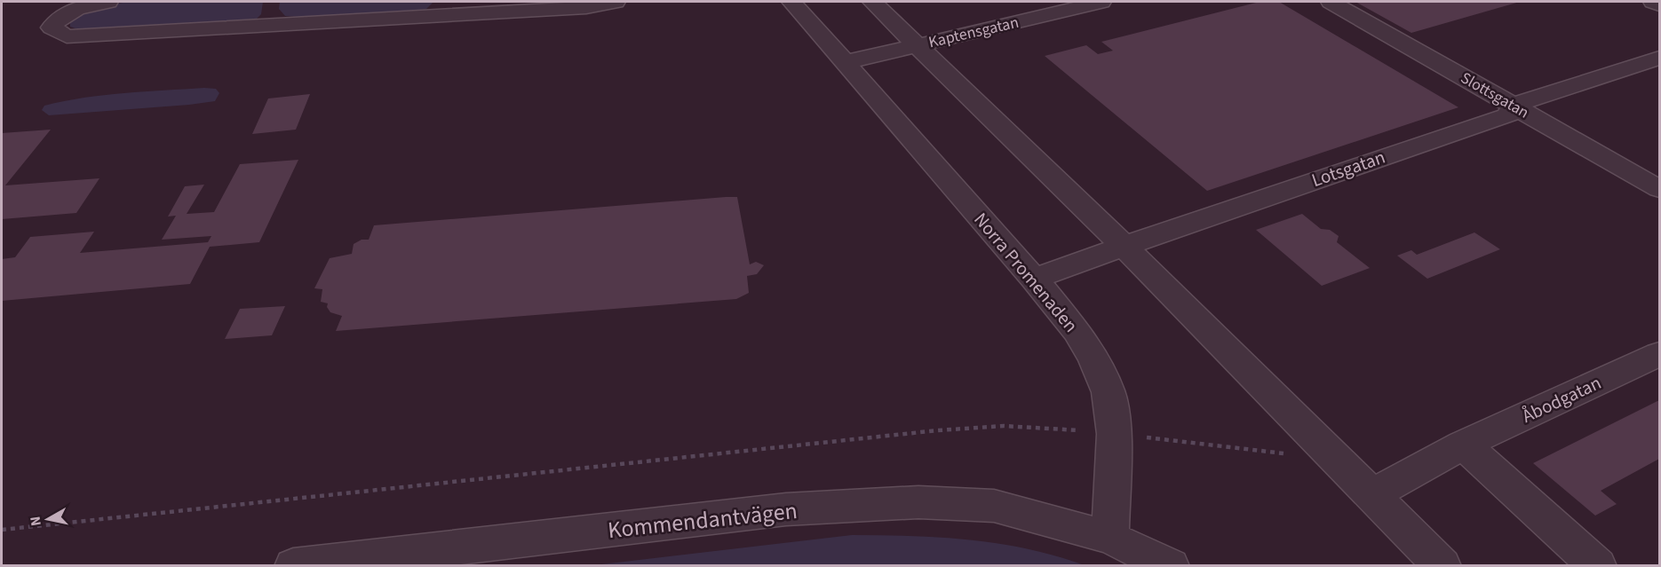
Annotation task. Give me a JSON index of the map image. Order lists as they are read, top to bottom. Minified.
{"streets":{"street":["Kaptensgatan","Slottsgatan","Lotsgatan","Norra Promenaden","Åbodgatan","Kommendantvägen"]},"crossings":[["Kaptensgatan","Norra Promenaden"],["Slottsgatan","Lotsgatan"],["Lotsgatan","Norra Promenaden"],["Norra Promenaden","Kommendantvägen"]],"north":"left"}
